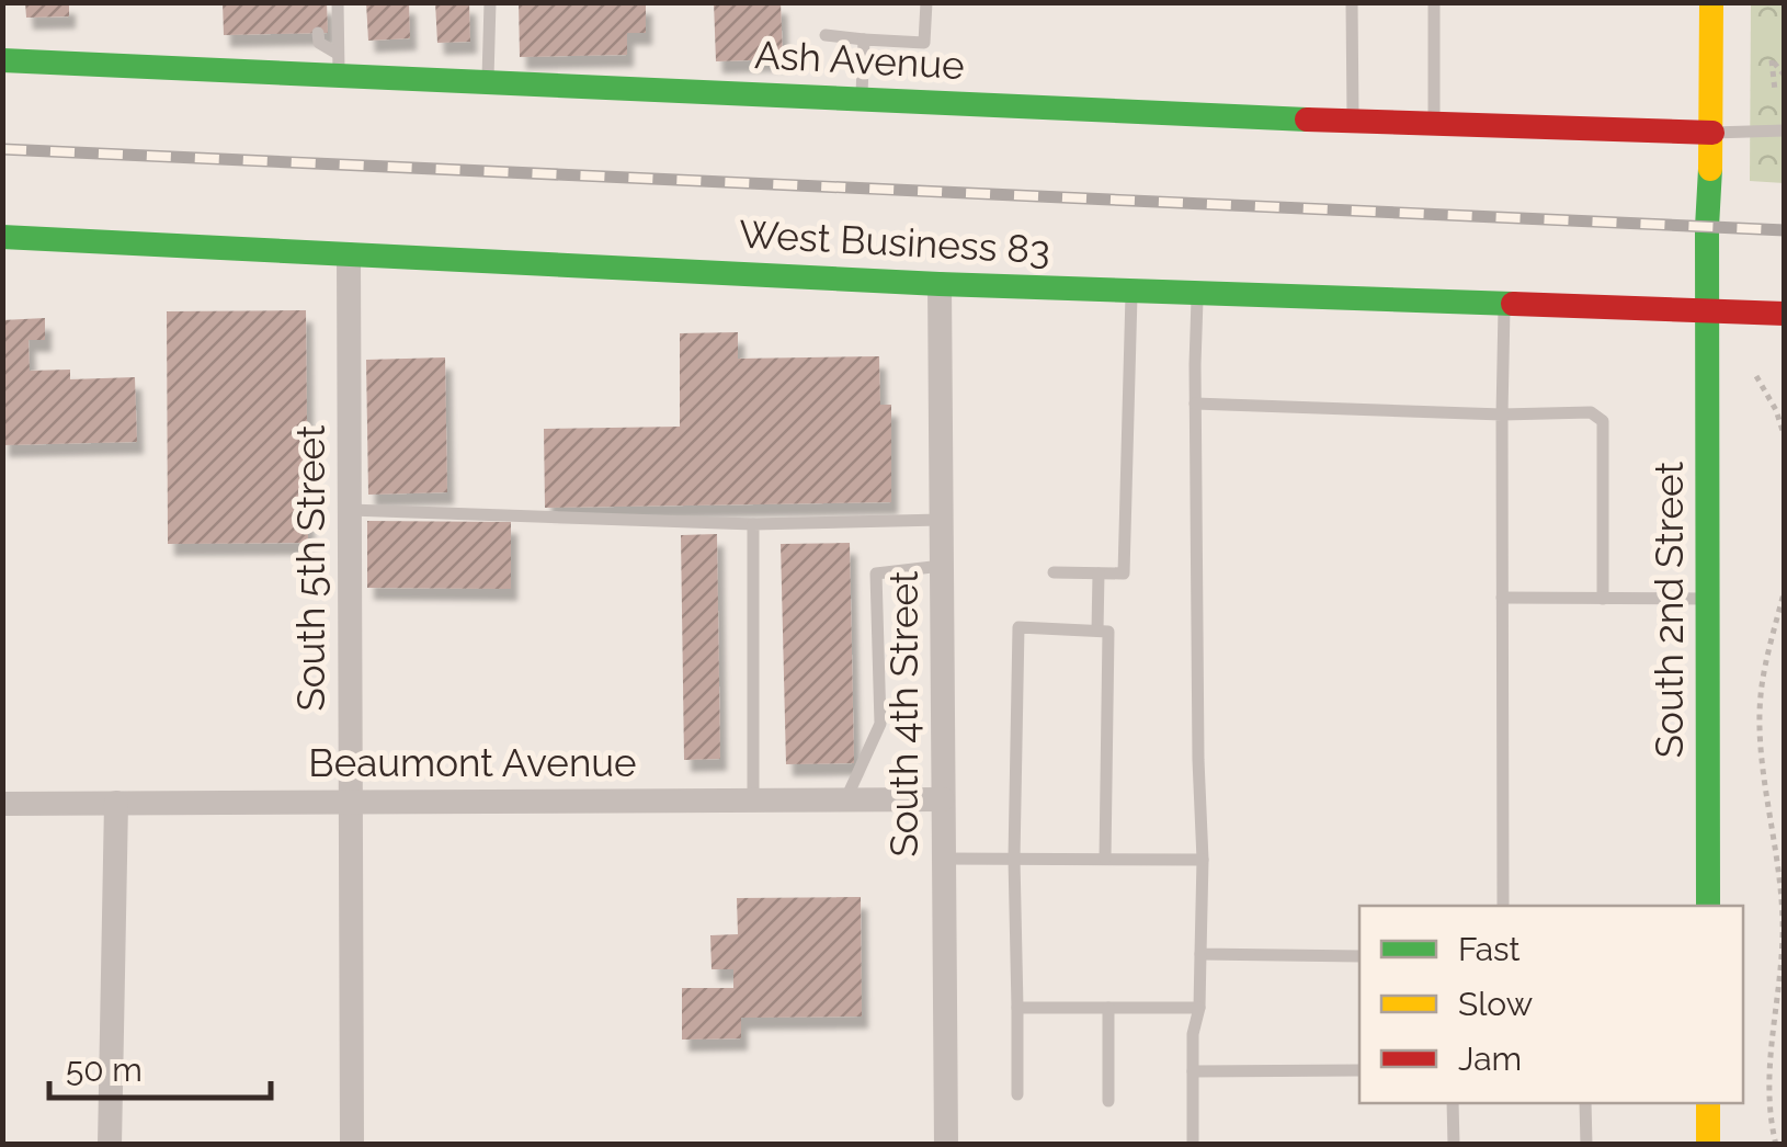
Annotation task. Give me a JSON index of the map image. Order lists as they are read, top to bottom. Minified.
{"streets":{"main road":["Ash Avenue","West Business 83","South 2nd Street"],"street":["South 5th Street","South 4th Street","Beaumont Avenue"]},"crossings":[["Ash Avenue","South 2nd Street"],["West Business 83","South 5th Street"],["West Business 83","South 2nd Street"],["West Business 83","South 4th Street"],["South 5th Street","Beaumont Avenue"],["South 4th Street","Beaumont Avenue"]],"legend":["Fast","Slow","Jam"],"scale_bar":"50 m"}
